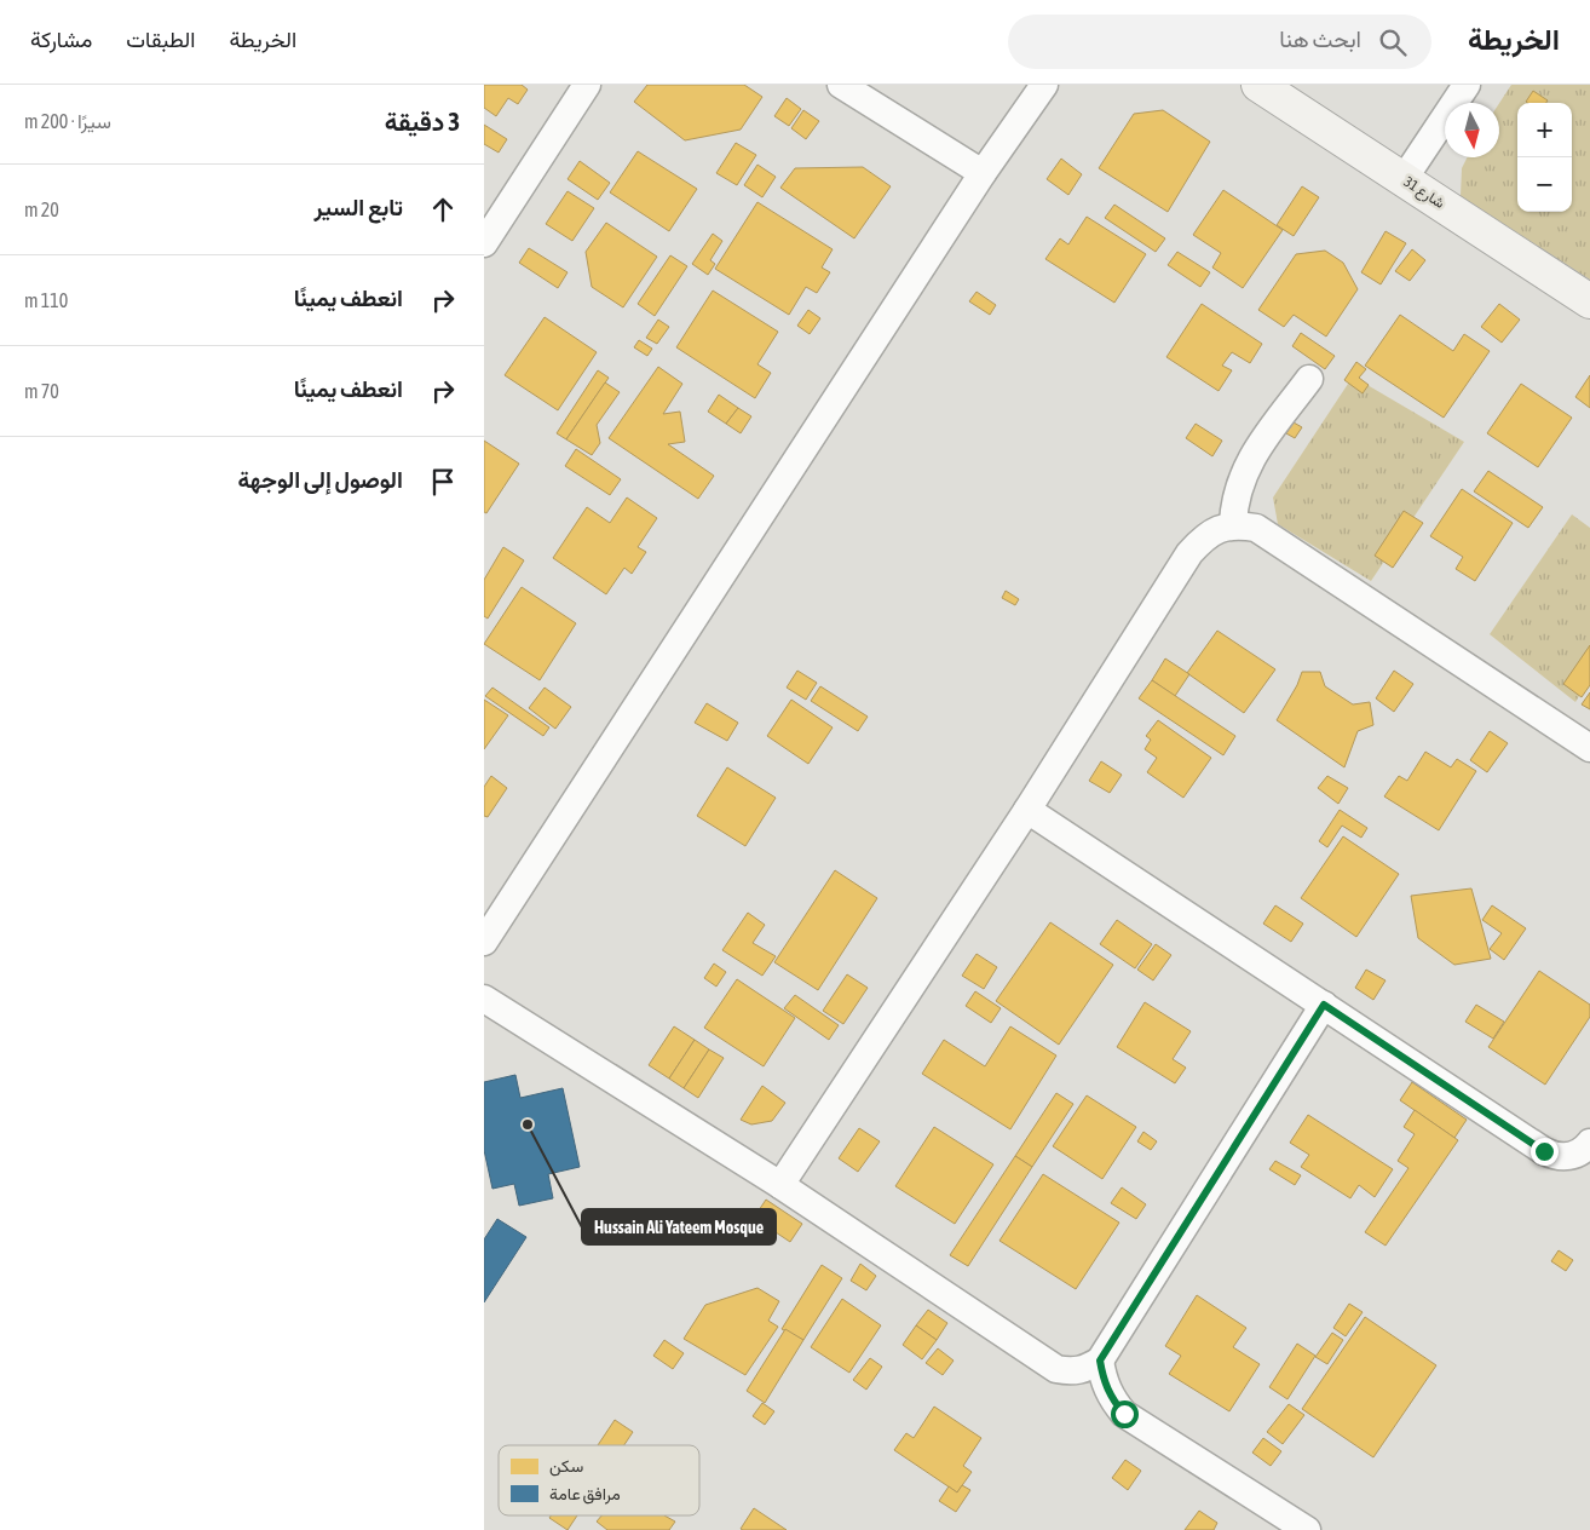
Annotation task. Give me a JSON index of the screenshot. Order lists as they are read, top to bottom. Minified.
{"streets":{"street":["شارع 31"]},"places":["Hussain Ali Yateem Mosque"],"legend":["سكن","مرافق عامة"],"north":"bottom","page":{"header":"الخريطة","search":"ابحث هنا","nav":["الخريطة","الطبقات","مشاركة"],"heading":["3 دقيقة","سيرًا · 200 m"],"map_buttons":["+","−"],"list":[["تابع السير","20 m"],["انعطف يمينًا","110 m"],["انعطف يمينًا","70 m"],"الوصول إلى الوجهة"]}}
